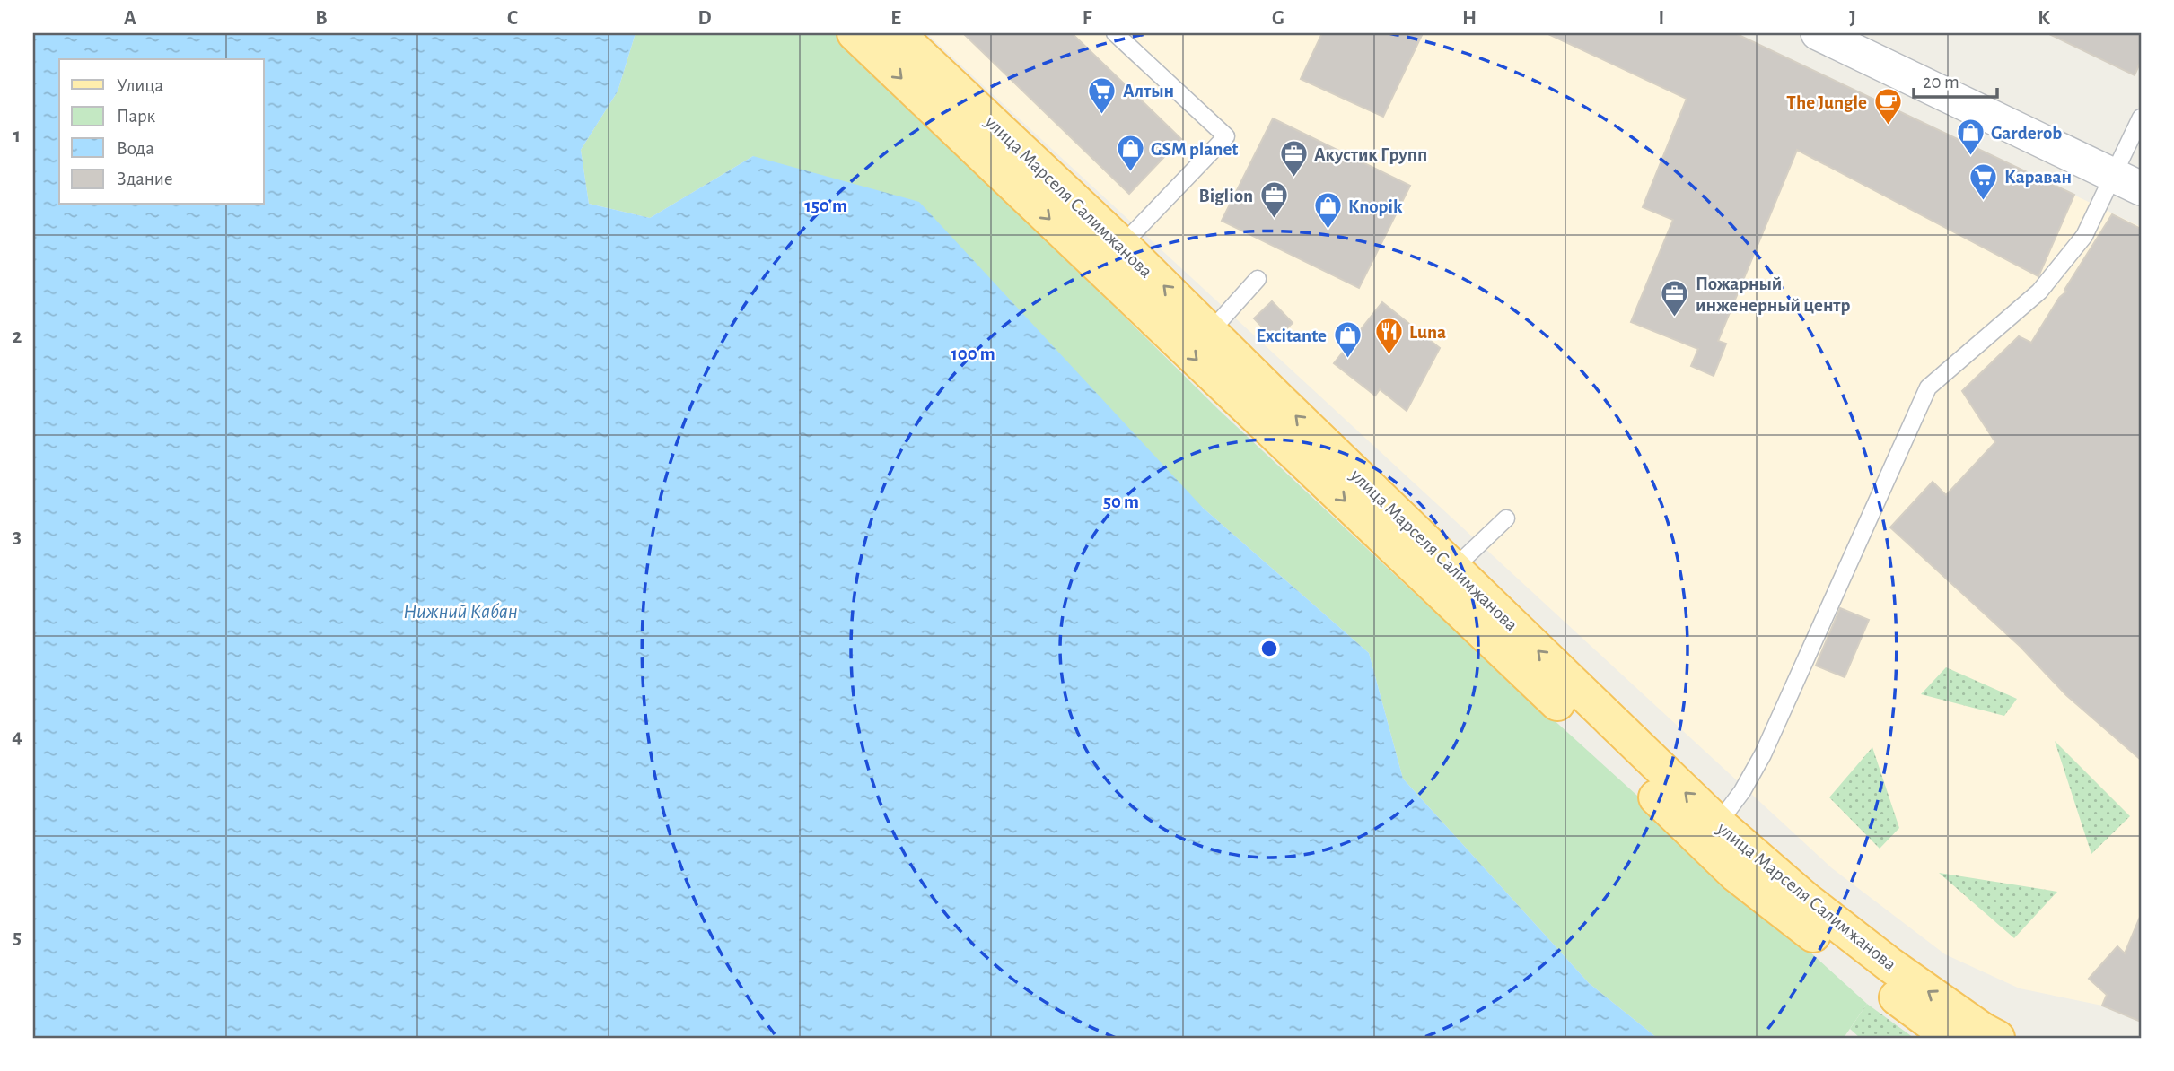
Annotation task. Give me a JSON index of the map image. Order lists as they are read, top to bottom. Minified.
{"streets":{"main road":["улица Марселя Салимжанова"]},"water":["Нижний Кабан"],"places":{"supermarket":["Алтын","Караван"],"cafe":["The Jungle"],"shop":["Garderob","GSM planet","Knopik","Excitante"],"office":["Акустик Групп","Biglion","Пожарный инженерный центр"],"restaurant":["Luna"]},"legend":["Улица","Парк","Вода","Здание"],"scale_bar":"20 m","grid":{"columns":["A","B","C","D","E","F","G","H","I","J","K"],"rows":["1","2","3","4","5"]},"rings":["150 m","100 m","50 m"]}
